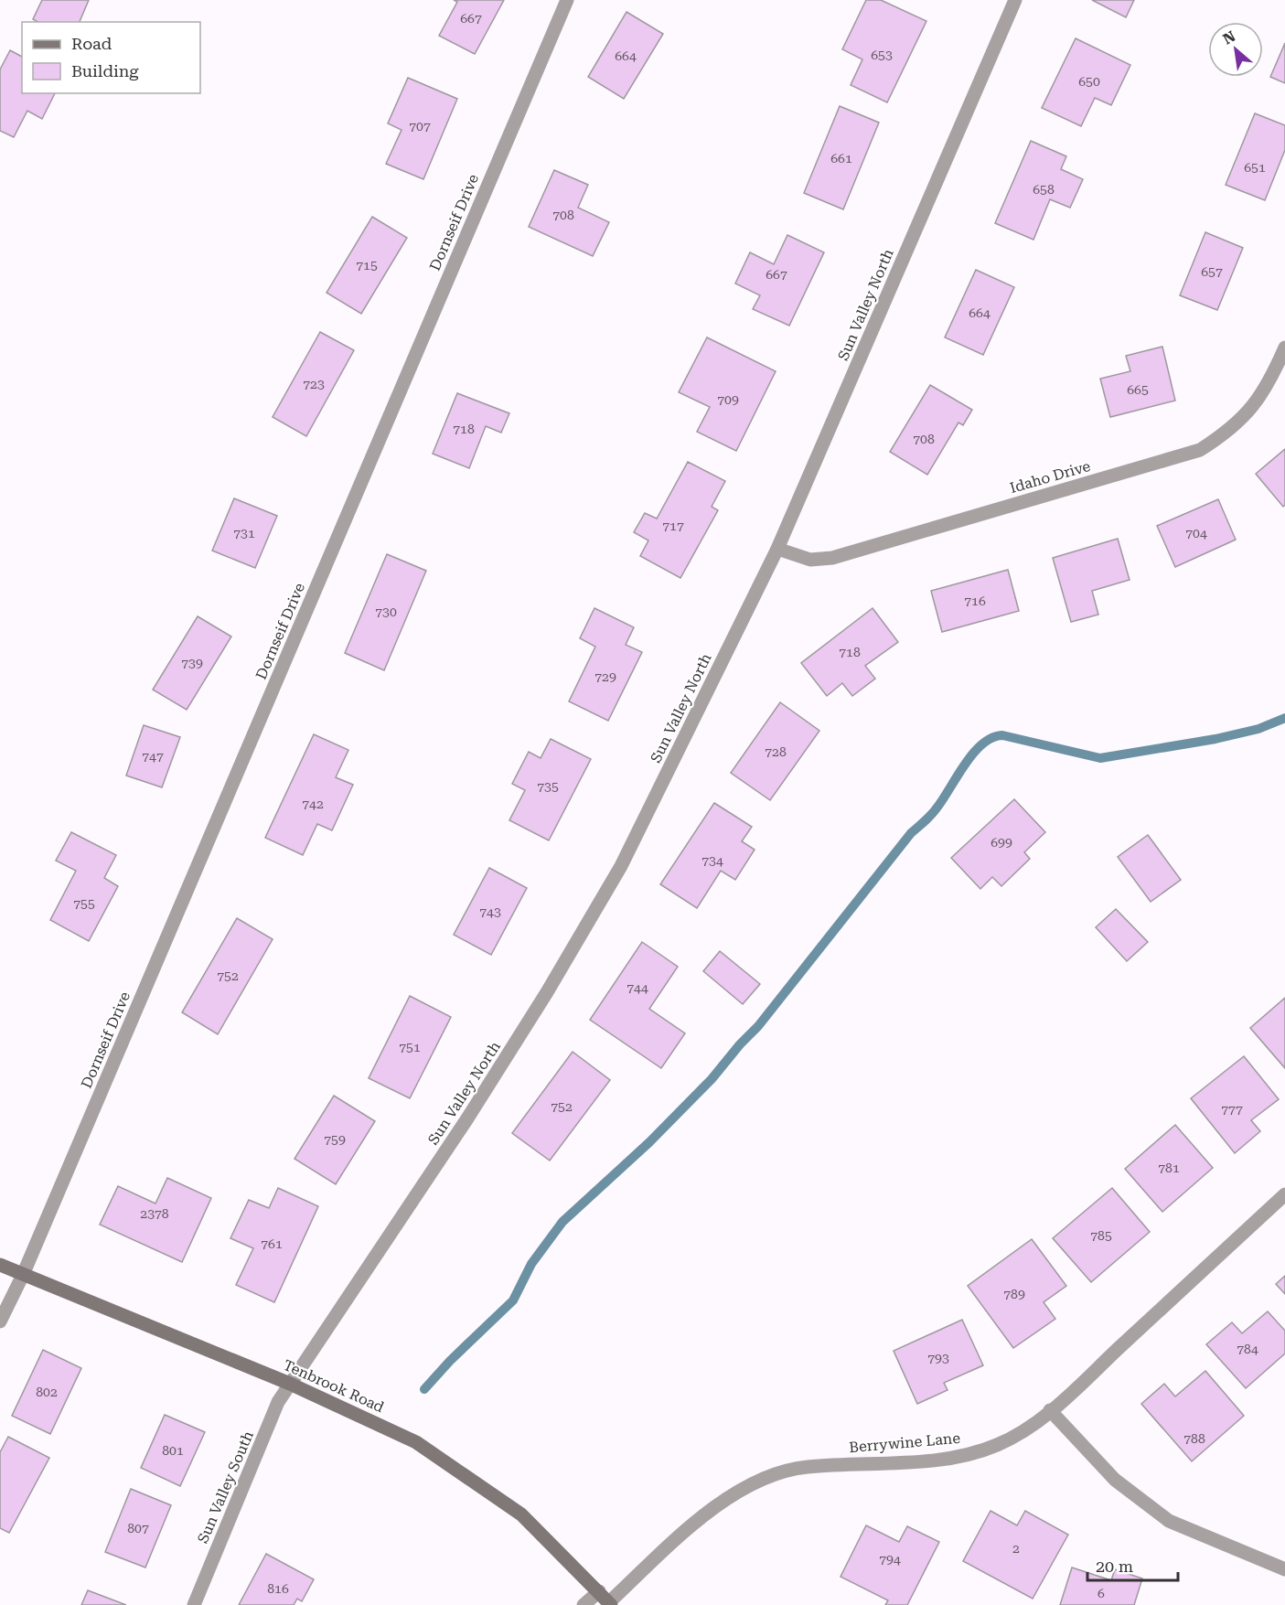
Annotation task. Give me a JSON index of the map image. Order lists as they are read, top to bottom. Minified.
{"streets":{"street":["Dornseif Drive","Sun Valley North","Idaho Drive","Tenbrook Road","Berrywine Lane","Sun Valley South"]},"crossings":[["Dornseif Drive","Tenbrook Road"],["Sun Valley North","Idaho Drive"],["Sun Valley North","Tenbrook Road"],["Sun Valley North","Sun Valley South"],["Tenbrook Road","Berrywine Lane"],["Tenbrook Road","Sun Valley South"]],"house_numbers":["667","653","664","650","707","661","651","658","708","715","657","667","664","723","665","709","718","708","717","731","704","716","730","718","739","729","728","747","735","742","699","734","755","743","752","744","751","752","777","759","781","2378","785","761","789","784","793","802","788","801","807","2","794","816","6"],"legend":["Road","Building"],"scale_bar":"20 m","north":"top left"}
